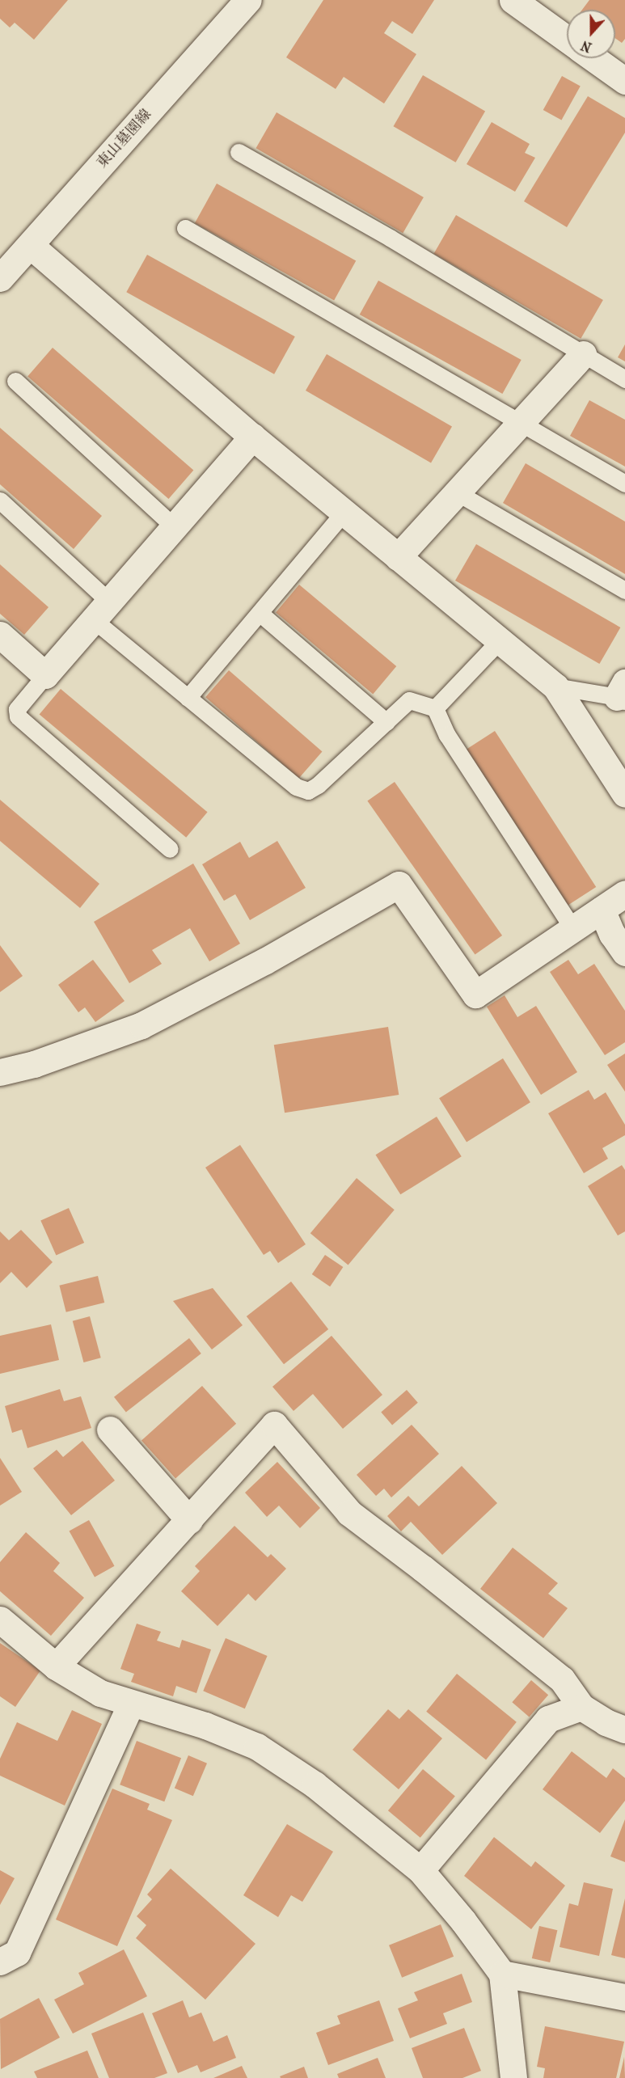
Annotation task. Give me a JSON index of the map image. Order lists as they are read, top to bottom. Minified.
{"streets":{"street":["東山墓園線"]},"north":"bottom"}
